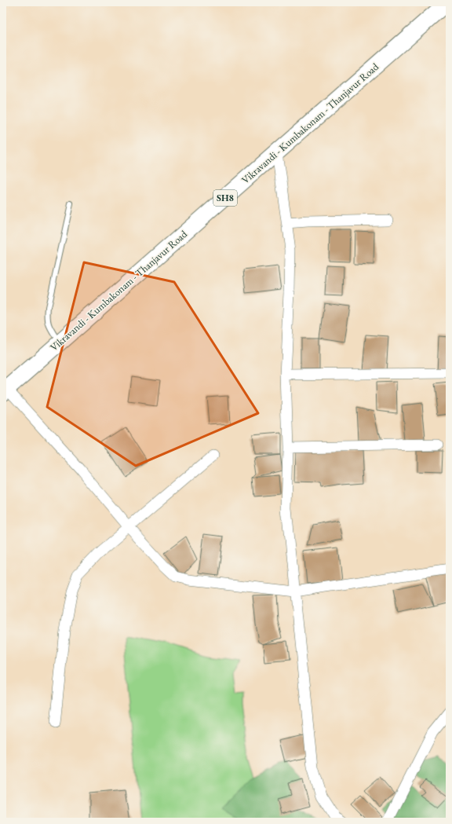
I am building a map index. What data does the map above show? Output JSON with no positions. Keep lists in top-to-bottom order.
{
  "streets": {
    "main road": ["Vikravandi - Kumbakonam - Thanjavur Road", "SH8"]
  }
}
